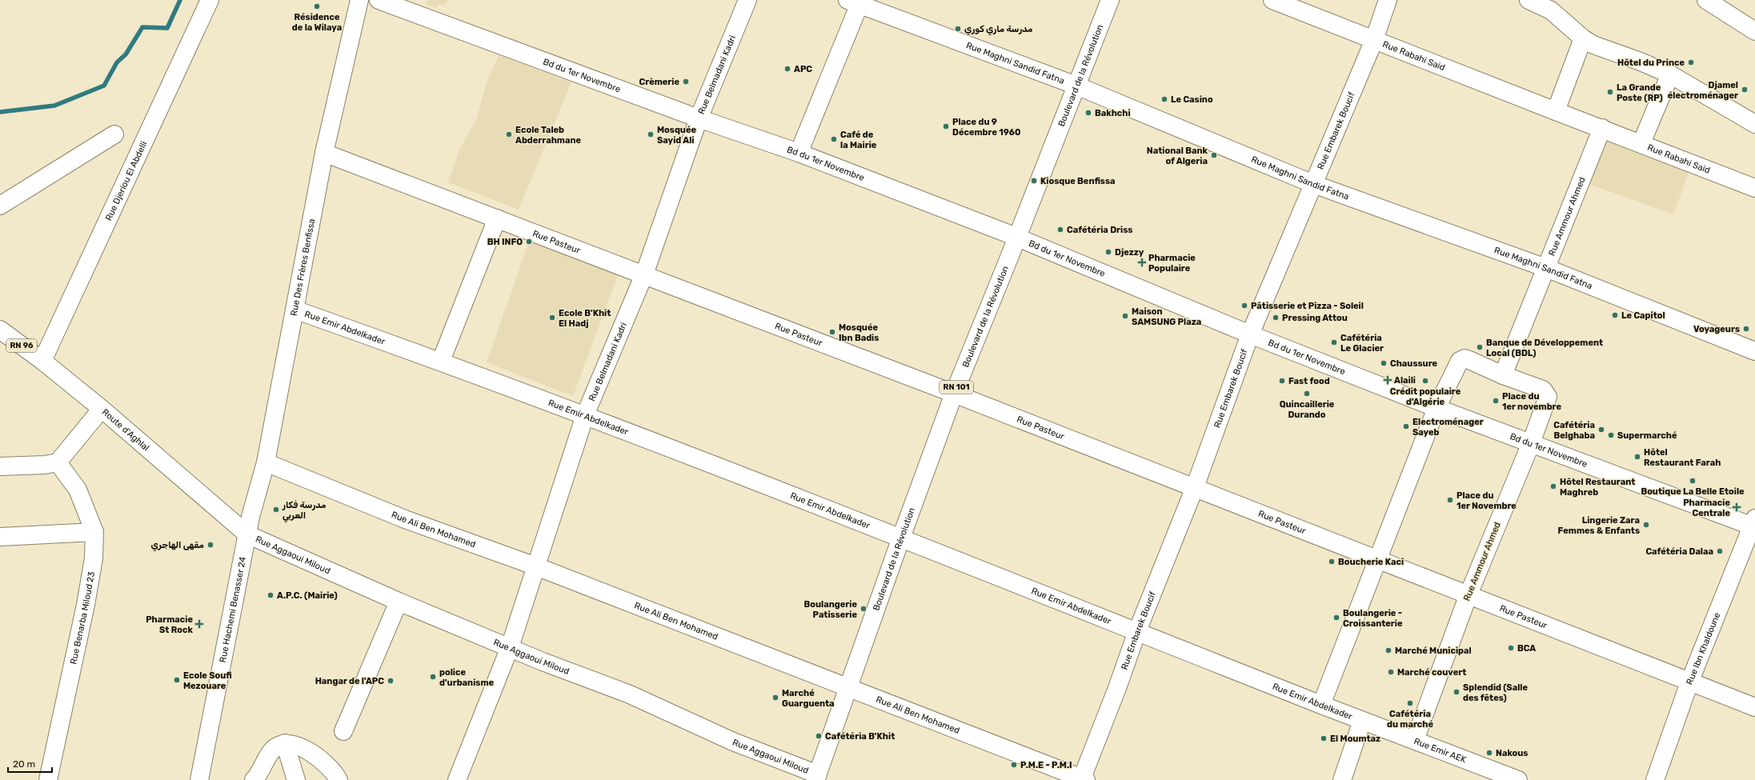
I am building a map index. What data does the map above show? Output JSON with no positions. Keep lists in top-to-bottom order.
{
  "streets": {
    "street": [
      "Rue Rabahi Said",
      "Rue Maghni Sandid Fatna",
      "Rue Belmadani Kadri",
      "Bd du 1er Novembre",
      "Boulevard de la Révolution",
      "Rue Embarek Boucif",
      "Rue Djeriou El Abdelli",
      "Rue Ammour Ahmed",
      "Rue Pasteur",
      "Rue Des Frères Benfissa",
      "Rue Emir Abdelkader",
      "RN 96",
      "RN 101",
      "Route d'Aghlal",
      "Rue Ali Ben Mohamed",
      "Rue Aggaoui Miloud",
      "Rue Hachemi Benasser 24",
      "Rue Benarba Miloud 23",
      "Rue Ibn Khaldoune",
      "Rue Emir AEK"
    ]
  },
  "crossings": [
    ["Rue Rabahi Said", "Rue Embarek Boucif"],
    ["Rue Rabahi Said", "Rue Ammour Ahmed"],
    ["Rue Maghni Sandid Fatna", "Boulevard de la Révolution"],
    ["Rue Maghni Sandid Fatna", "Rue Embarek Boucif"],
    ["Rue Maghni Sandid Fatna", "Rue Ammour Ahmed"],
    ["Rue Belmadani Kadri", "Bd du 1er Novembre"],
    ["Rue Belmadani Kadri", "Rue Pasteur"],
    ["Rue Belmadani Kadri", "Rue Emir Abdelkader"],
    ["Rue Belmadani Kadri", "Rue Ali Ben Mohamed"],
    ["Rue Belmadani Kadri", "Rue Aggaoui Miloud"],
    ["Bd du 1er Novembre", "Boulevard de la Révolution"],
    ["Bd du 1er Novembre", "Rue Embarek Boucif"],
    ["Bd du 1er Novembre", "Rue Ammour Ahmed"],
    ["Bd du 1er Novembre", "Rue Ibn Khaldoune"],
    ["Boulevard de la Révolution", "Rue Pasteur"],
    ["Boulevard de la Révolution", "Rue Emir Abdelkader"],
    ["Boulevard de la Révolution", "Rue Ali Ben Mohamed"],
    ["Boulevard de la Révolution", "Rue Aggaoui Miloud"],
    ["Rue Embarek Boucif", "Rue Pasteur"],
    ["Rue Embarek Boucif", "Rue Emir Abdelkader"],
    ["Rue Embarek Boucif", "Rue Ali Ben Mohamed"],
    ["Rue Djeriou El Abdelli", "Route d'Aghlal"],
    ["Rue Ammour Ahmed", "Rue Pasteur"],
    ["Rue Ammour Ahmed", "Rue Emir Abdelkader"],
    ["Rue Ammour Ahmed", "Rue Emir AEK"],
    ["Rue Pasteur", "Rue Des Frères Benfissa"],
    ["Rue Pasteur", "Rue Ibn Khaldoune"],
    ["Rue Des Frères Benfissa", "Rue Emir Abdelkader"],
    ["Rue Des Frères Benfissa", "Route d'Aghlal"],
    ["Rue Des Frères Benfissa", "Rue Ali Ben Mohamed"],
    ["Rue Des Frères Benfissa", "Rue Aggaoui Miloud"],
    ["Rue Des Frères Benfissa", "Rue Hachemi Benasser 24"],
    ["Rue Emir Abdelkader", "Rue Emir AEK"],
    ["Route d'Aghlal", "Rue Aggaoui Miloud"],
    ["Route d'Aghlal", "Rue Hachemi Benasser 24"],
    ["Rue Aggaoui Miloud", "Rue Hachemi Benasser 24"]
  ],
  "places": {
    "other": [
      "Résidence de la Wilaya",
      "مدرسة ماري كوري",
      "Hôtel du Prince",
      "APC",
      "Crèmerie",
      "Djamel électroménager",
      "La Grande Poste (RP)",
      "Le Casino",
      "Bakhchi",
      "Place du 9 Décembre 1960",
      "Ecole Taleb Abderrahmane",
      "Mosquée Sayid Ali",
      "Café de la Mairie",
      "National Bank of Algeria",
      "Kiosque Benfissa",
      "Cafétéria Driss",
      "BH INFO",
      "Djezzy",
      "Pâtisserie et Pizza - Soleil",
      "Le Capitol",
      "Maison SAMSUNG Plaza",
      "Ecole B'Khit El Hadj",
      "Pressing Attou",
      "Voyageurs",
      "Mosquée Ibn Badis",
      "Cafétéria Le Glacier",
      "Banque de Développement Local (BDL)",
      "Chaussure",
      "Fast food",
      "Crédit populaire d'Algérie",
      "Quincaillerie Durando",
      "Place du 1er novembre",
      "Electroménager Sayeb",
      "Cafétéria Belghaba",
      "Supermarché",
      "Hôtel Restaurant Farah",
      "Boutique La Belle Etoile",
      "Hôtel Restaurant Maghreb",
      "Place du 1er Novembre",
      "مدرسة فكار العربي",
      "Lingerie Zara Femmes & Enfants",
      "مقهى الهاجري",
      "Cafétéria Dalaa",
      "Boucherie Kaci",
      "A.P.C. (Mairie)",
      "Boulangerie Patisserie",
      "Boulangerie - Croissanterie",
      "BCA",
      "Marché Municipal",
      "Marché couvert",
      "police d'urbanisme",
      "Ecole Soufi Mezouare",
      "Hangar de l'APC",
      "Splendid (Salle des fêtes)",
      "Marché Guarguenta",
      "Cafétéria du marché",
      "Cafétéria B'Khit",
      "El Moumtaz",
      "Nakous",
      "P.M.E - P.M.I"
    ],
    "health": [
      "Pharmacie Populaire",
      "Alaili",
      "Pharmacie Centrale",
      "Pharmacie St Rock"
    ]
  },
  "scale_bar": "20 m"
}
